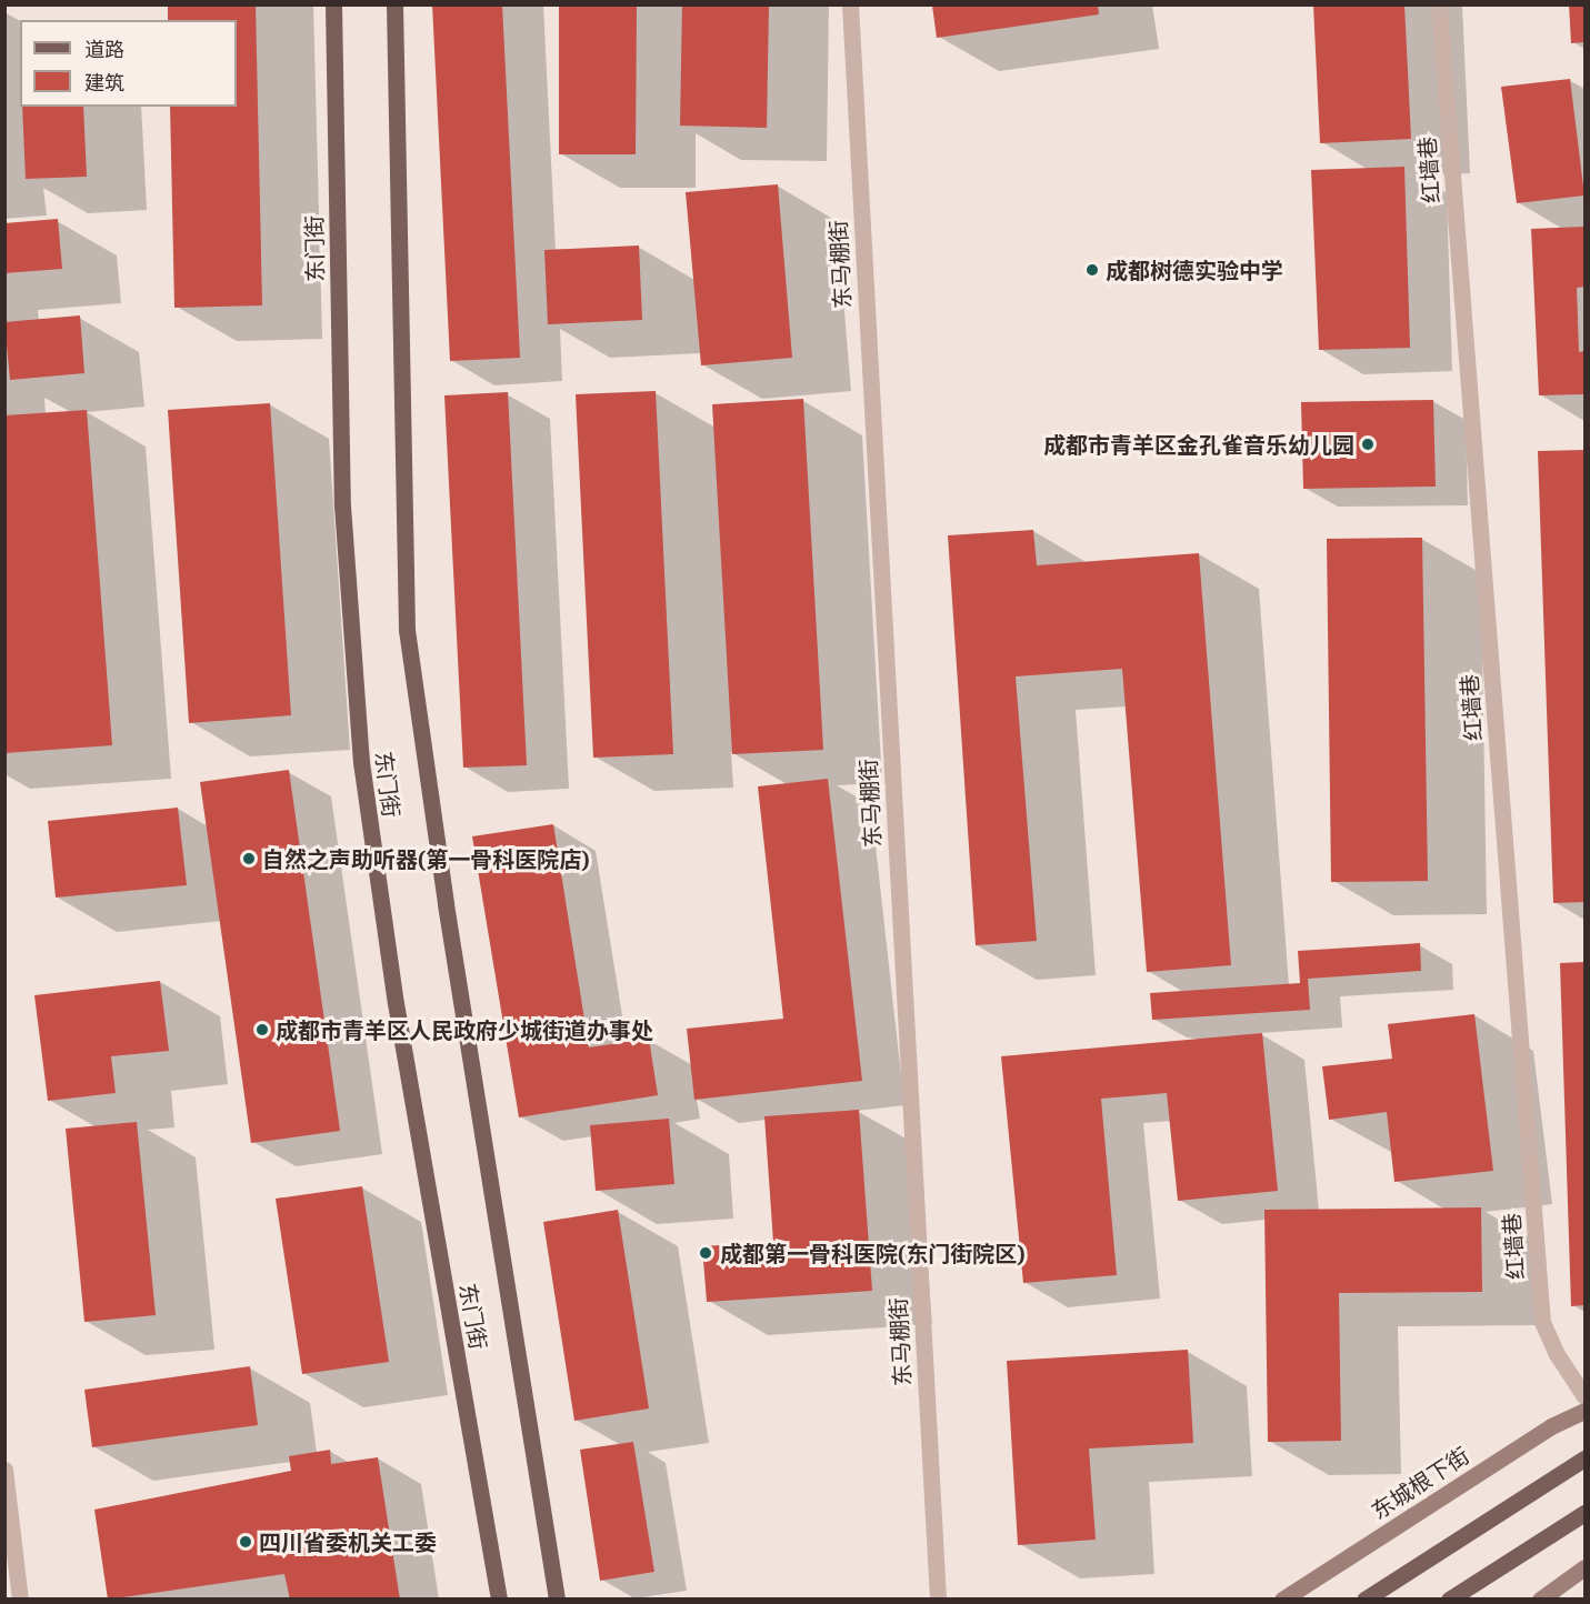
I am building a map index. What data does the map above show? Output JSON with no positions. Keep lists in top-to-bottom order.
{
  "streets": {
    "main road": ["东门街"],
    "street": ["红墙巷", "东马棚街", "东城根下街"]
  },
  "places": [
    "成都树德实验中学",
    "成都市青羊区金孔雀音乐幼儿园",
    "自然之声助听器(第一骨科医院店)",
    "成都市青羊区人民政府少城街道办事处",
    "成都第一骨科医院(东门街院区)",
    "四川省委机关工委"
  ],
  "legend": ["道路", "建筑"]
}
